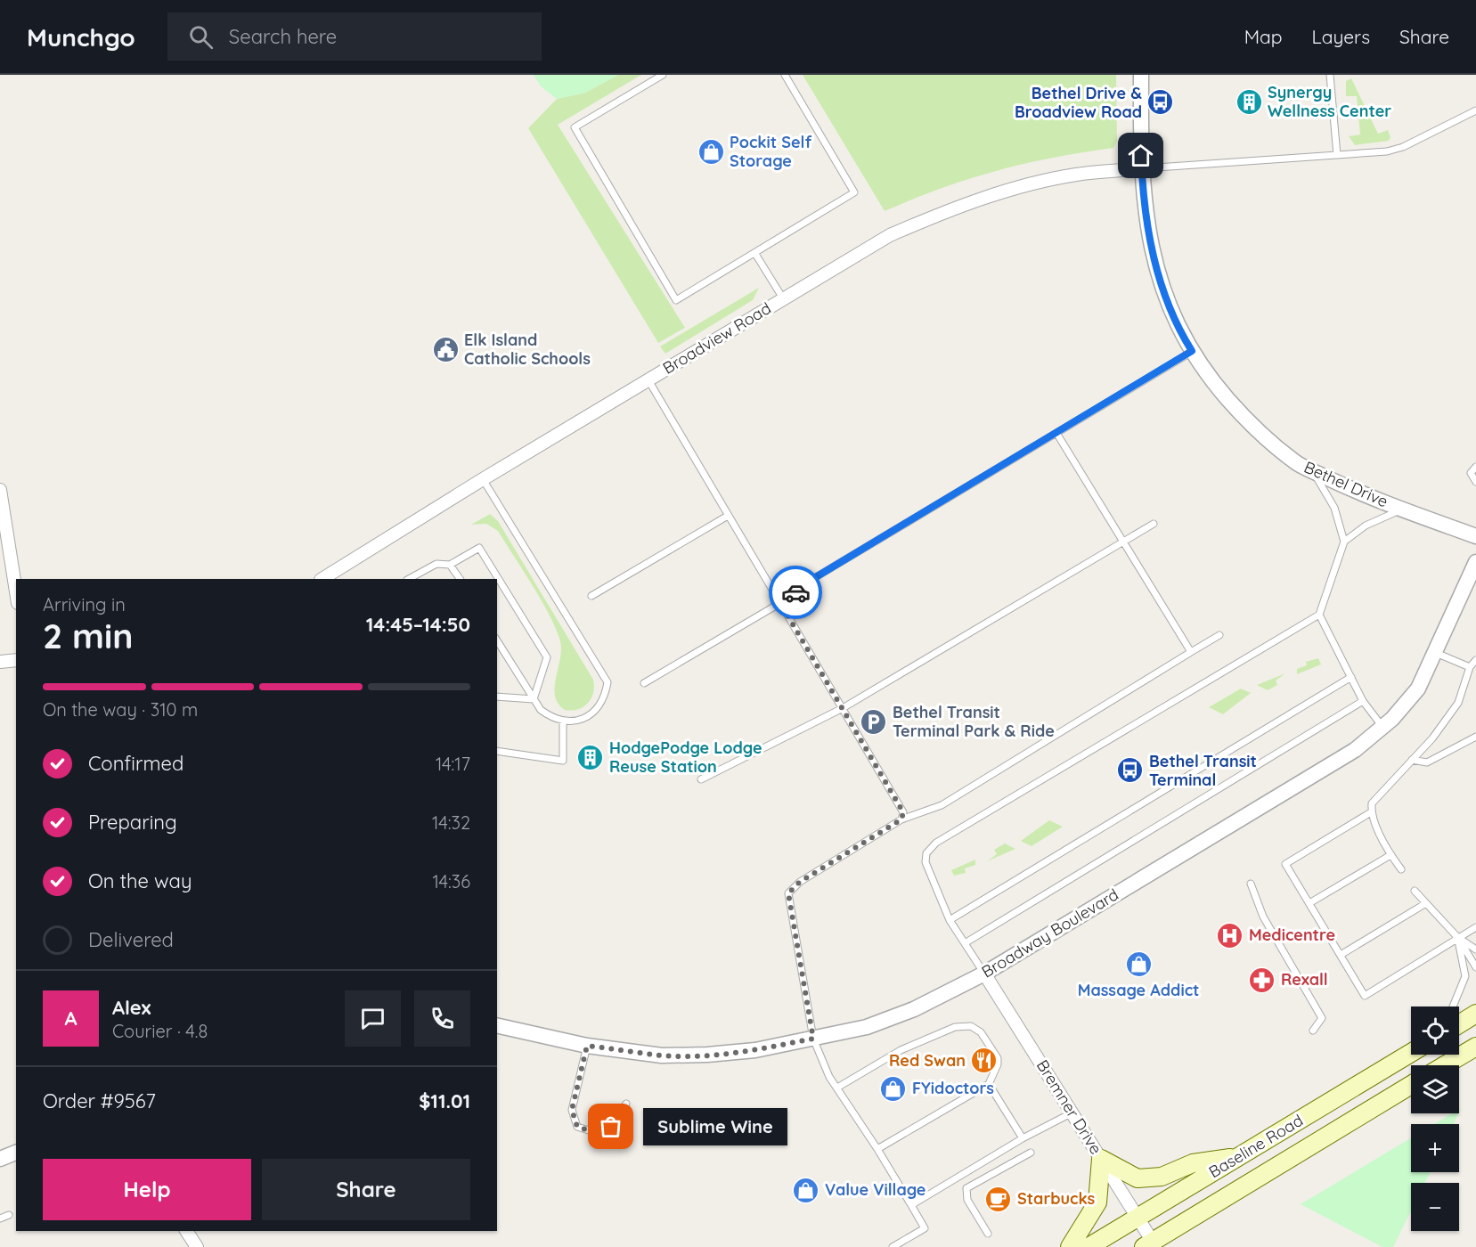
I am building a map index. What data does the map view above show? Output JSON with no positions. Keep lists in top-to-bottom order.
{
  "streets": {
    "main road": ["Baseline Road"],
    "street": [
      "Broadview Road",
      "Bethel Drive",
      "Broadway Boulevard",
      "Bremner Drive"
    ]
  },
  "crossings": [
    ["Broadview Road", "Bethel Drive"],
    ["Broadway Boulevard", "Bremner Drive"],
    ["Bremner Drive", "Baseline Road"]
  ],
  "places": {
    "building": ["Synergy Wellness Center", "HodgePodge Lodge Reuse Station"],
    "bus stop": ["Bethel Drive & Broadview Road", "Bethel Transit Terminal"],
    "shop": [
      "Pockit Self Storage",
      "Massage Addict",
      "FYidoctors",
      "Value Village"
    ],
    "public building": ["Elk Island Catholic Schools"],
    "parking": ["Bethel Transit Terminal Park & Ride"],
    "hospital": ["Medicentre"],
    "pharmacy": ["Rexall"],
    "restaurant": ["Red Swan"],
    "other": ["Sublime Wine"],
    "cafe": ["Starbucks"]
  },
  "page": {
    "header": "Munchgo",
    "search": "Search here",
    "nav": ["Map", "Layers", "Share"],
    "heading": ["2 min", "Arriving in", "14:45–14:50"],
    "panel": [
      "Alex",
      "Courier · 4.8",
      "Order #9567",
      "$11.01"
    ],
    "bar": "On the way · 310 m",
    "list": [
      ["Confirmed", "14:17"],
      ["Preparing", "14:32"],
      ["On the way", "14:36"],
      "Delivered"
    ],
    "round": "A",
    "map_buttons": ["+", "−"],
    "bubble": "Sublime Wine",
    "buttons": ["Help", "Share"]
  }
}
